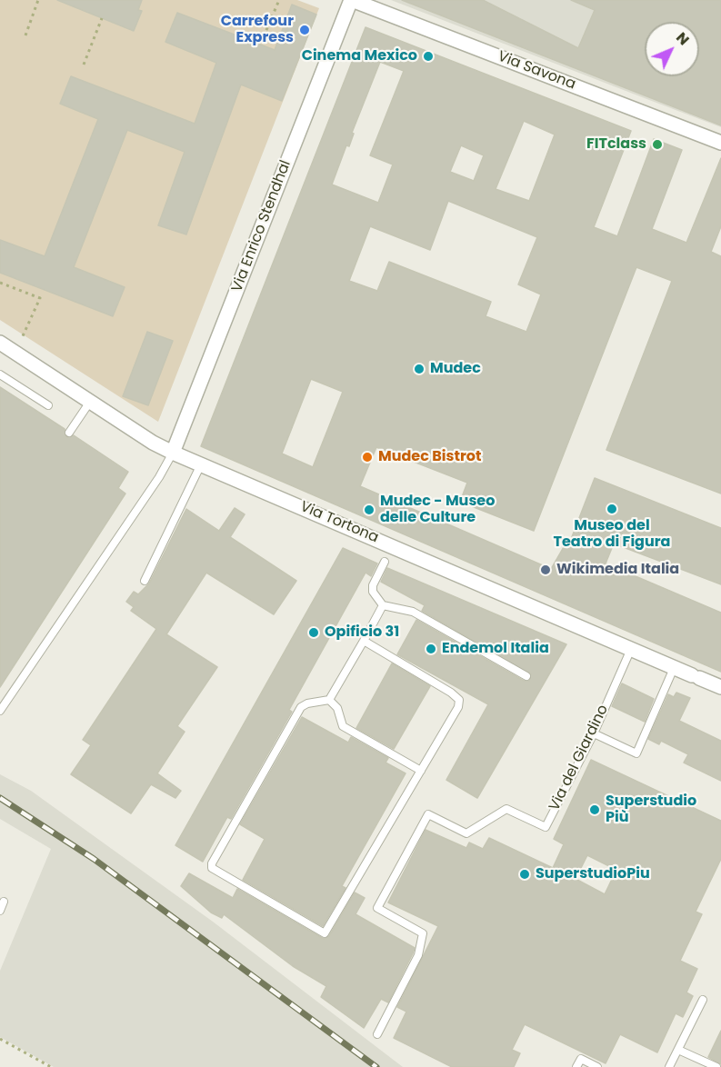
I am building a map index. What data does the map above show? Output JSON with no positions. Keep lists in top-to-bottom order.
{
  "streets": {
    "street": ["Via Savona", "Via Enrico Stendhal", "Via Tortona"],
    "lane": ["Via del Giardino"]
  },
  "crossings": [
    ["Via Savona", "Via Enrico Stendhal"],
    ["Via Enrico Stendhal", "Via Tortona"],
    ["Via Tortona", "Via del Giardino"]
  ],
  "places": [
    "Carrefour Express",
    "Cinema Mexico",
    "FITclass",
    "Mudec",
    "Mudec Bistrot",
    "Museo del Teatro di Figura",
    "Mudec - Museo delle Culture",
    "Wikimedia Italia",
    "Opificio 31",
    "Endemol Italia",
    "Superstudio Più",
    "SuperstudioPiu"
  ],
  "north": "top right"
}
